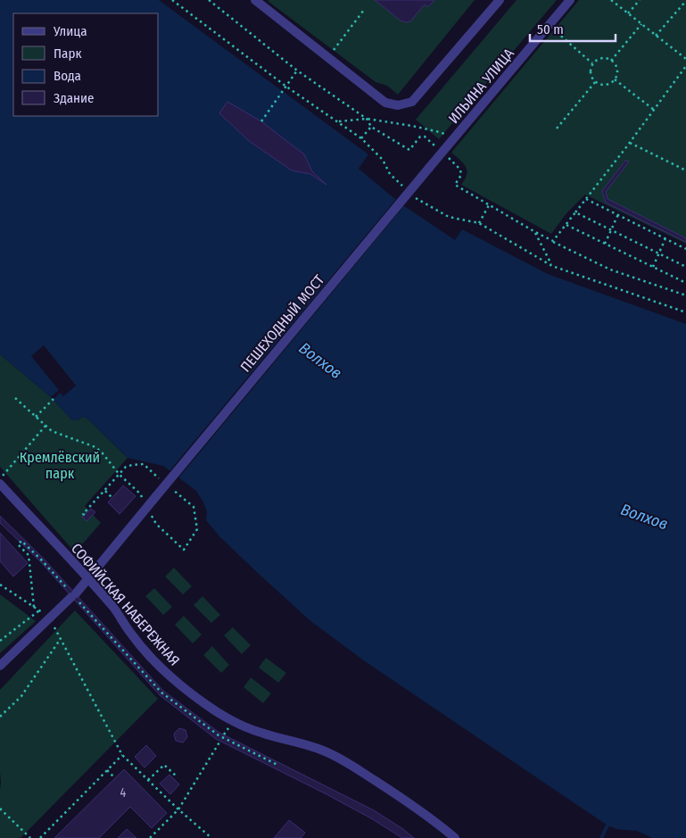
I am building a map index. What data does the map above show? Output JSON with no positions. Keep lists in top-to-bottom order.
{
  "streets": {
    "street": ["ИЛЬИНА УЛИЦА", "ПЕШЕХОДНЫЙ МОСТ", "СОФИЙСКАЯ НАБЕРЕЖНАЯ"]
  },
  "crossings": [
    ["ИЛЬИНА УЛИЦА", "ПЕШЕХОДНЫЙ МОСТ"],
    ["ПЕШЕХОДНЫЙ МОСТ", "СОФИЙСКАЯ НАБЕРЕЖНАЯ"]
  ],
  "water": ["Волхов"],
  "parks": ["Кремлёвский парк"],
  "house_numbers": ["4"],
  "legend": [
    "Улица",
    "Парк",
    "Вода",
    "Здание"
  ],
  "scale_bar": "50 m"
}
